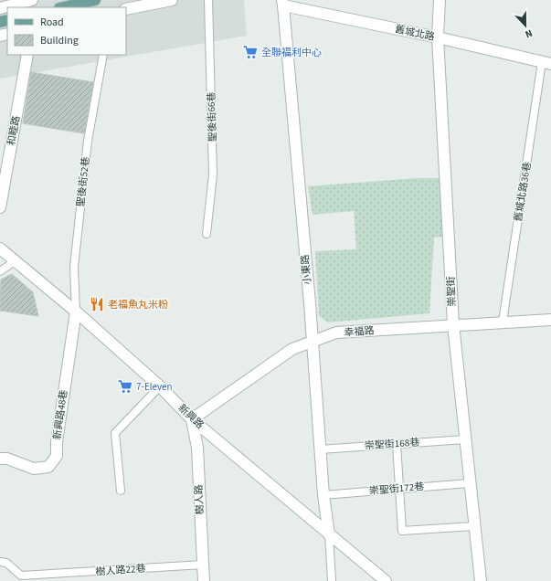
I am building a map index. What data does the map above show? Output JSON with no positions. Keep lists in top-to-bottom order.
{
  "streets": {
    "street": [
      "舊城北路",
      "和睦路",
      "小東路",
      "崇聖街",
      "幸福路",
      "新興路48巷",
      "新興路",
      "樹人路"
    ],
    "lane": [
      "聖後街66巷",
      "聖後街52巷",
      "舊城北路36巷",
      "崇聖街168巷",
      "崇聖街172巷",
      "樹人路22巷"
    ]
  },
  "crossings": [
    ["舊城北路", "舊城北路36巷"],
    ["舊城北路", "小東路"],
    ["舊城北路", "崇聖街"],
    ["聖後街52巷", "新興路48巷"],
    ["聖後街52巷", "新興路"],
    ["舊城北路36巷", "幸福路"],
    ["小東路", "幸福路"],
    ["小東路", "新興路"],
    ["小東路", "崇聖街168巷"],
    ["小東路", "崇聖街172巷"],
    ["崇聖街", "幸福路"],
    ["崇聖街", "崇聖街168巷"],
    ["崇聖街", "崇聖街172巷"],
    ["幸福路", "新興路"],
    ["幸福路", "樹人路"],
    ["新興路48巷", "新興路"],
    ["新興路", "樹人路"],
    ["樹人路", "樹人路22巷"]
  ],
  "places": {
    "supermarket": ["全聯福利中心", "7-Eleven"],
    "restaurant": ["老福魚丸米粉"]
  },
  "legend": ["Road", "Building"],
  "north": "bottom"
}
